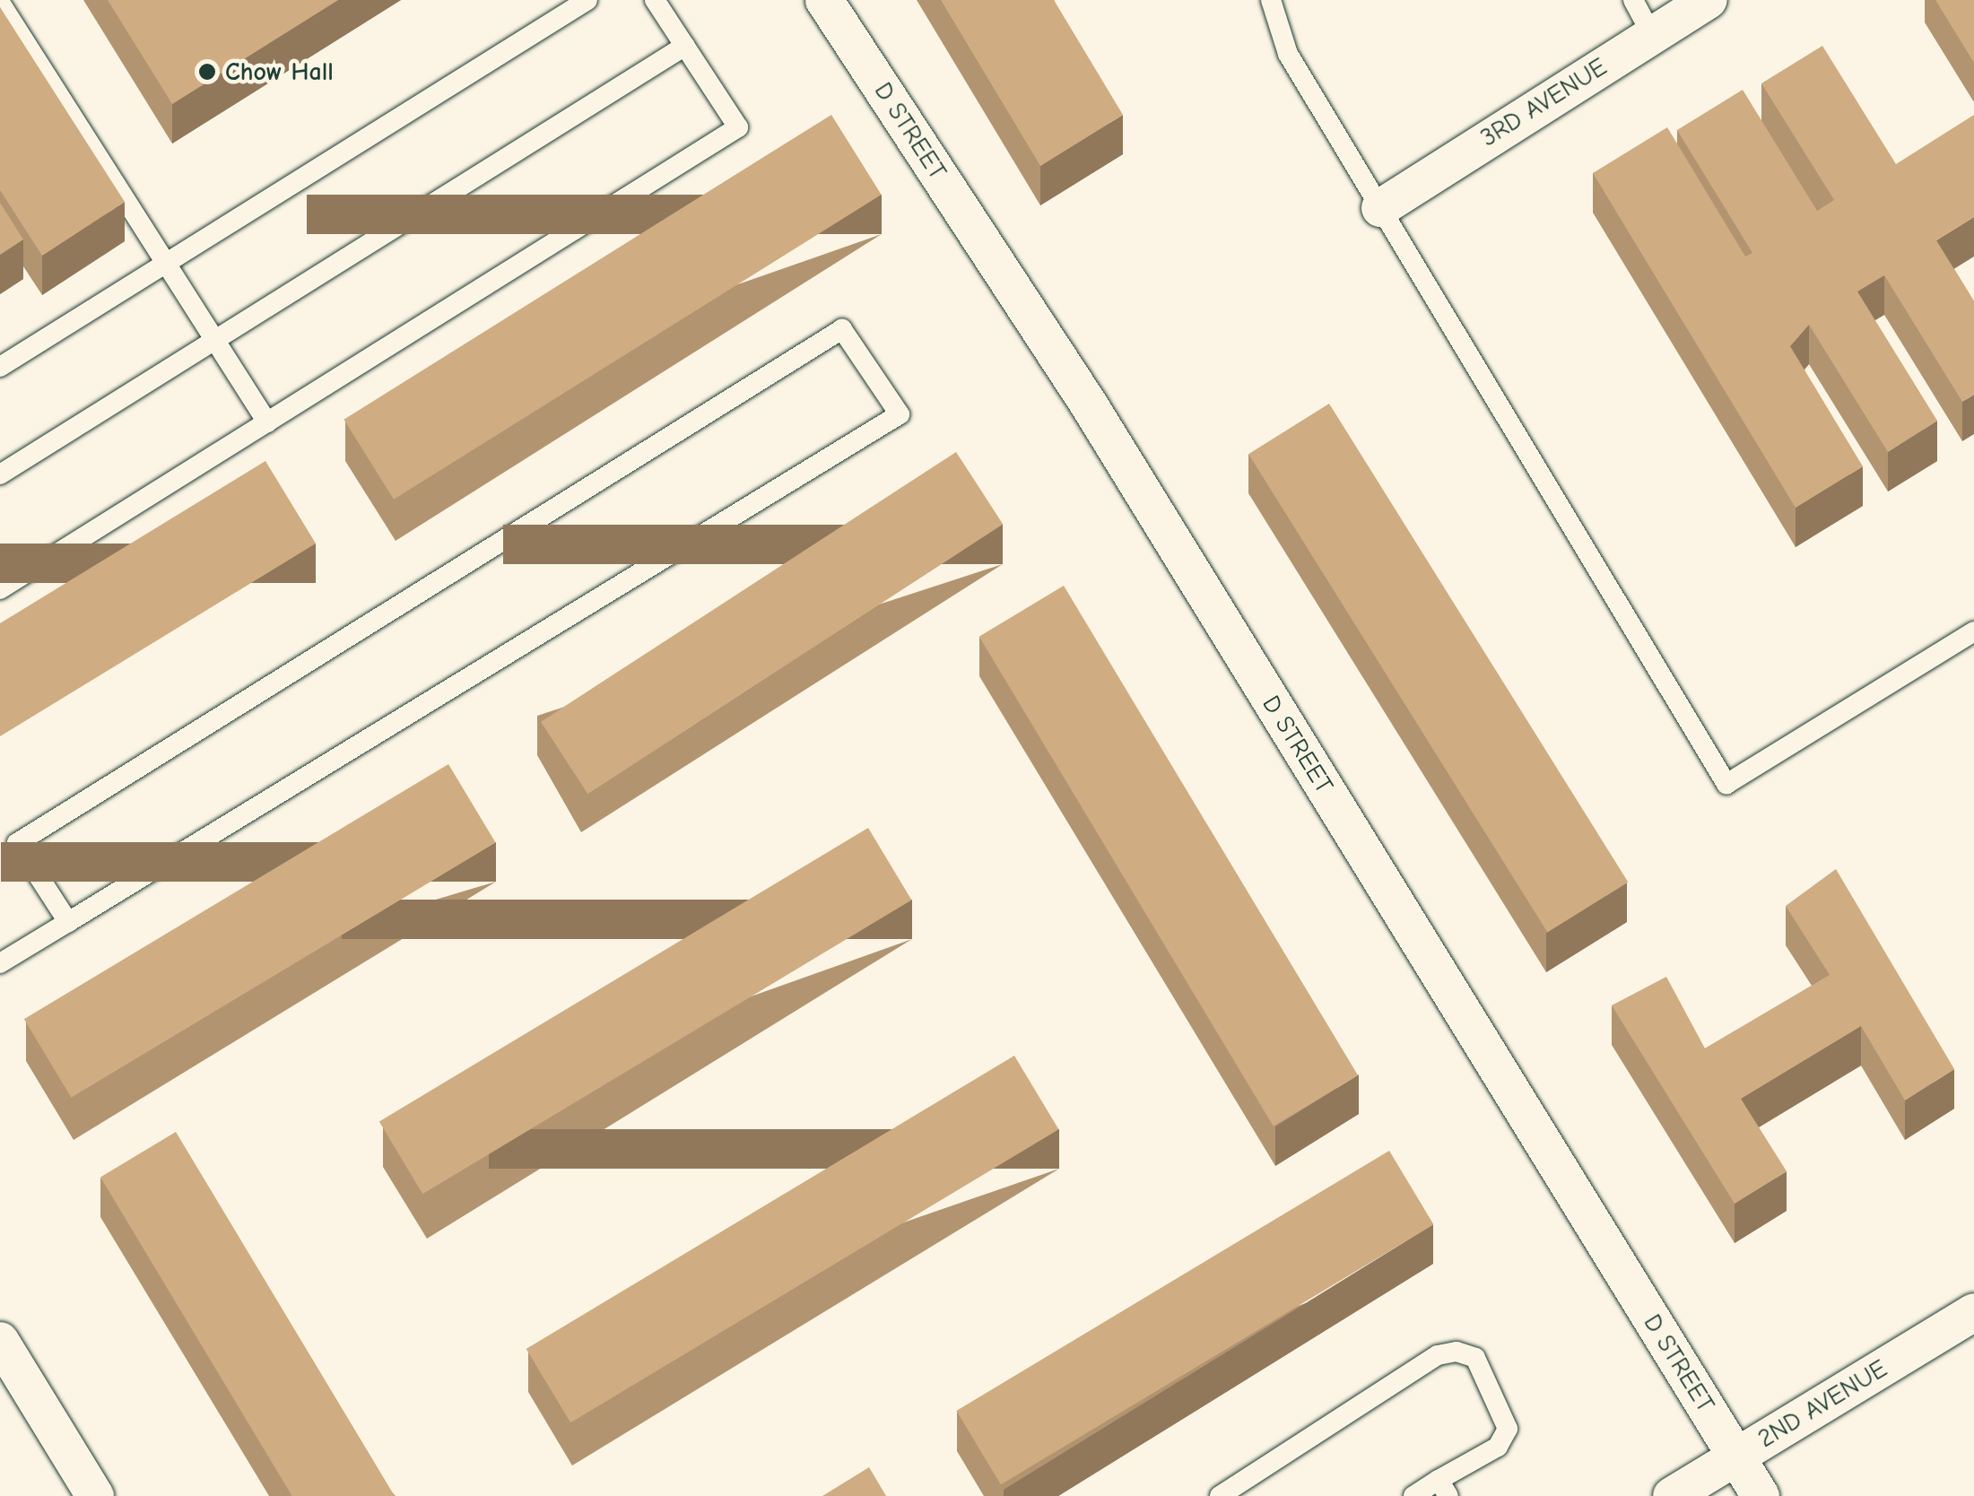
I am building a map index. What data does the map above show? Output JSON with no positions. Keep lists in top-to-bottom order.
{
  "streets": {
    "street": ["3RD AVENUE", "D STREET", "2ND AVENUE"]
  },
  "crossings": [
    ["D STREET", "2ND AVENUE"]
  ],
  "places": ["Chow Hall"]
}
